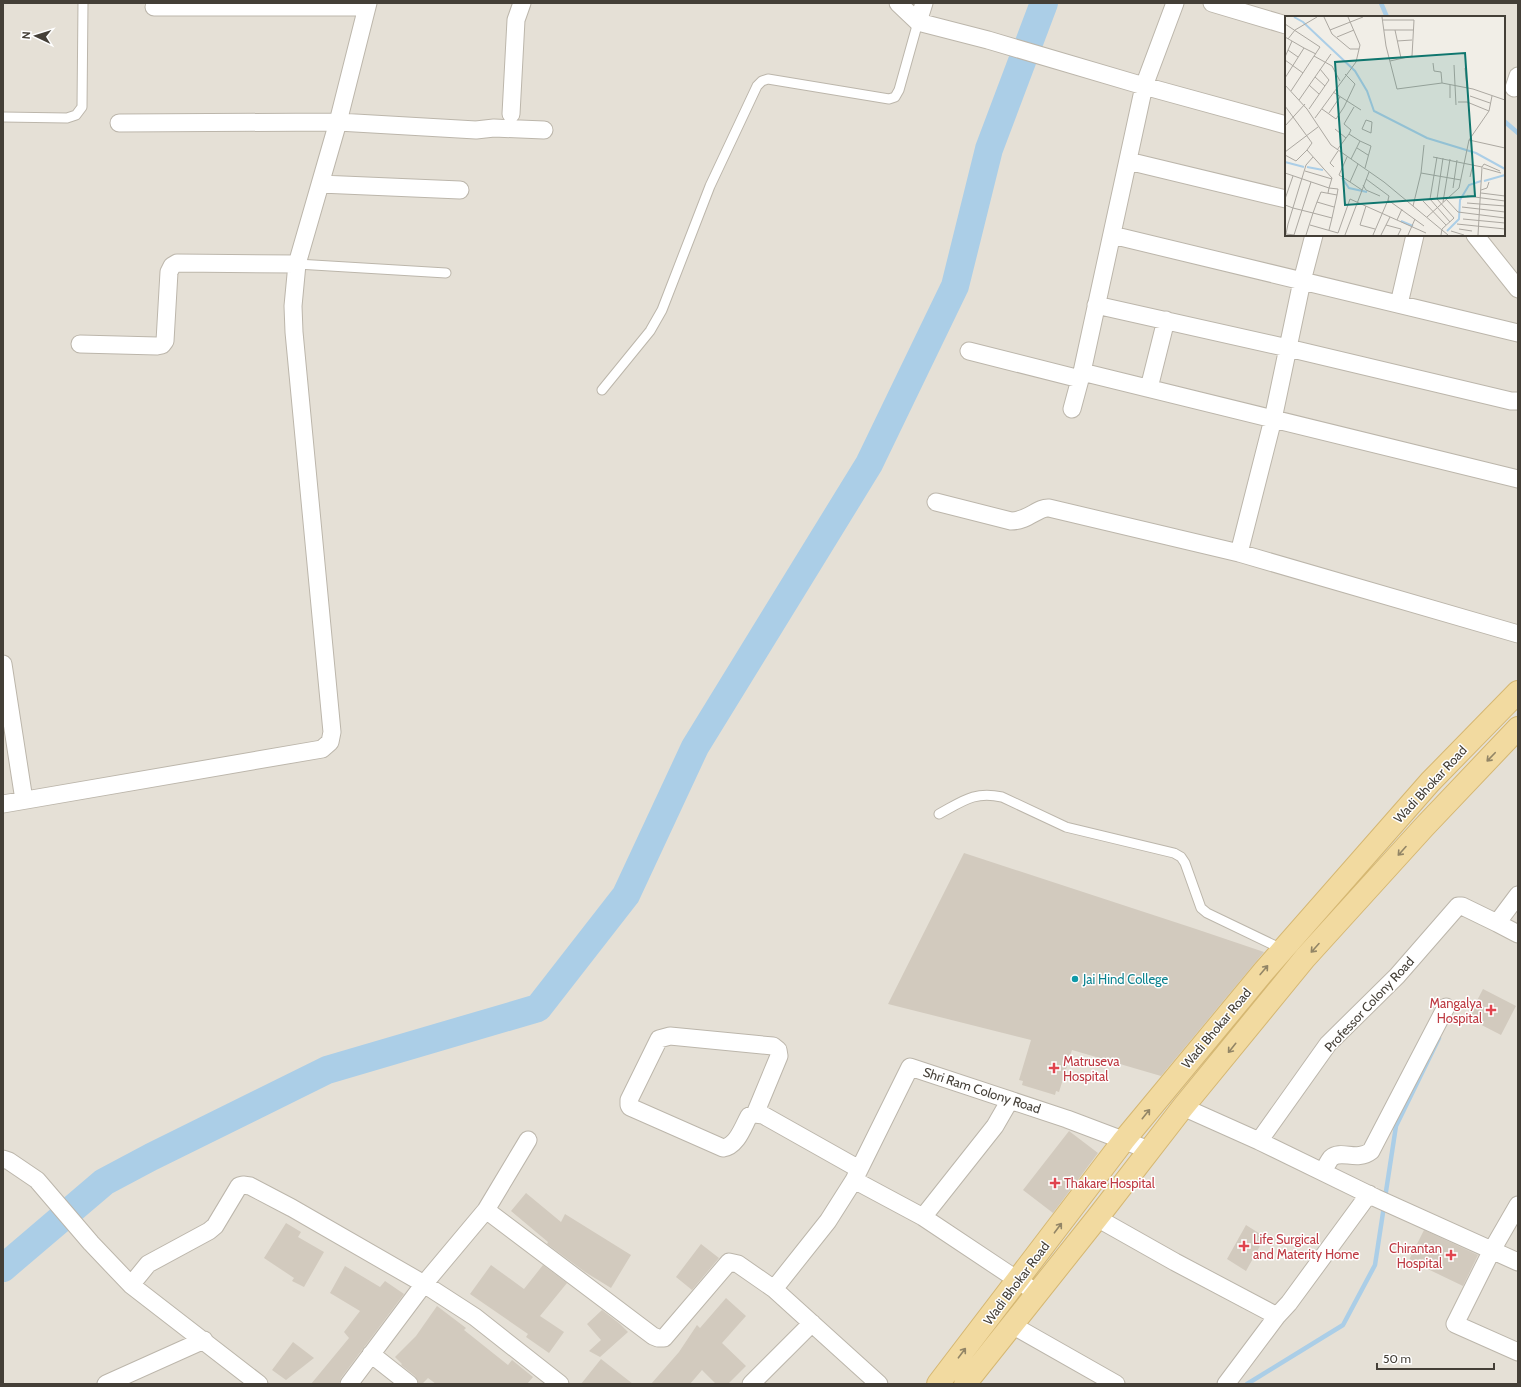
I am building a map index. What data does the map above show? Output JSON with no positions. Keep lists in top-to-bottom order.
{
  "streets": {
    "main road": ["Wadi Bhokar Road"],
    "street": ["Professor Colony Road", "Shri Ram Colony Road"]
  },
  "crossings": [
    ["Wadi Bhokar Road", "Shri Ram Colony Road"]
  ],
  "places": {
    "other": ["Jai Hind College"],
    "health": [
      "Mangalya Hospital",
      "Matruseva Hospital",
      "Thakare Hospital",
      "Life Surgical and Materity Home",
      "Chirantan Hospital"
    ]
  },
  "scale_bar": "50 m",
  "north": "left"
}
